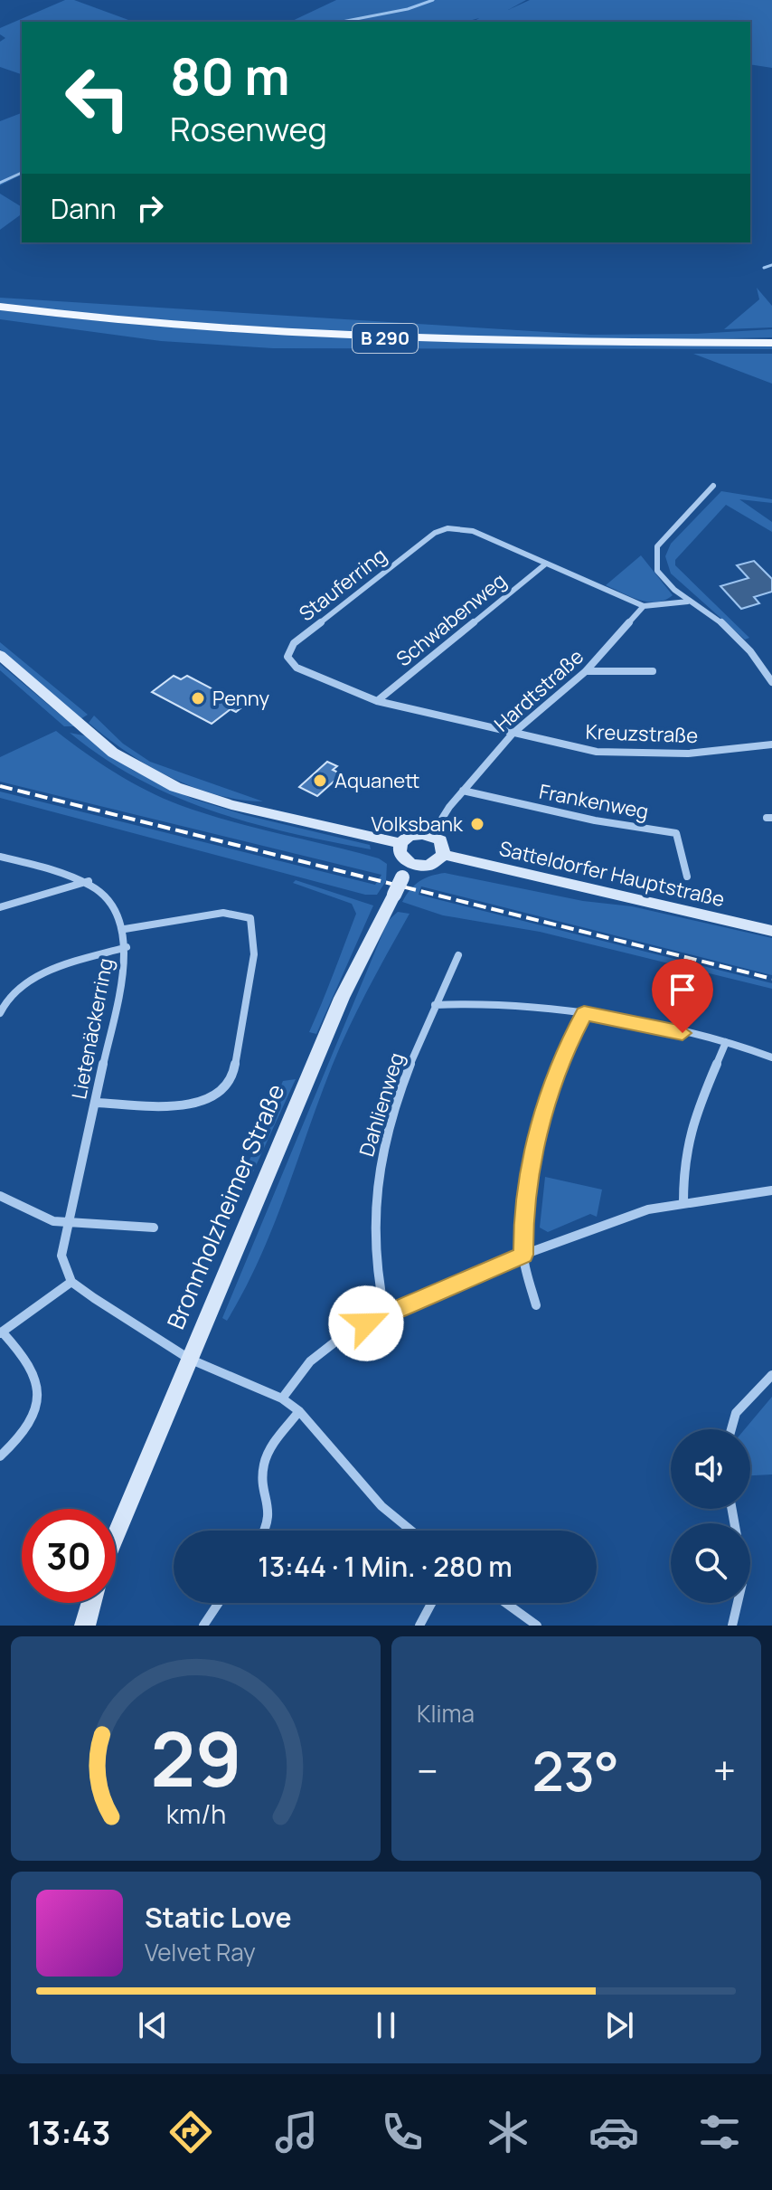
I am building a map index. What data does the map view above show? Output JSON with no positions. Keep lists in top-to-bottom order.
{
  "streets": {
    "main road": ["B 290"],
    "street": [
      "Stauferring",
      "Schwabenweg",
      "Hardtstraße",
      "Kreuzstraße",
      "Frankenweg",
      "Satteldorfer Hauptstraße",
      "Lietenäckerring",
      "Dahlienweg",
      "Bronnholzheimer Straße"
    ]
  },
  "crossings": [
    ["Stauferring", "Schwabenweg"],
    ["Stauferring", "Hardtstraße"],
    ["Stauferring", "Kreuzstraße"],
    ["Hardtstraße", "Kreuzstraße"],
    ["Hardtstraße", "Frankenweg"],
    ["Hardtstraße", "Satteldorfer Hauptstraße"],
    ["Hardtstraße", "Bronnholzheimer Straße"],
    ["Satteldorfer Hauptstraße", "Bronnholzheimer Straße"]
  ],
  "places": ["Penny", "Aquanett", "Volksbank"],
  "page": {
    "turn": ["80 m", "Rosenweg"],
    "then": "Dann",
    "limit": "30",
    "trip": "13:44 · 1 Min. · 280 m",
    "tile": "Klima",
    "heat": ["−", "23°", "+"],
    "song": ["Static Love", "Velvet Ray"],
    "tabs": "13:43",
    "gauge": ["29", "km/h"]
  }
}
